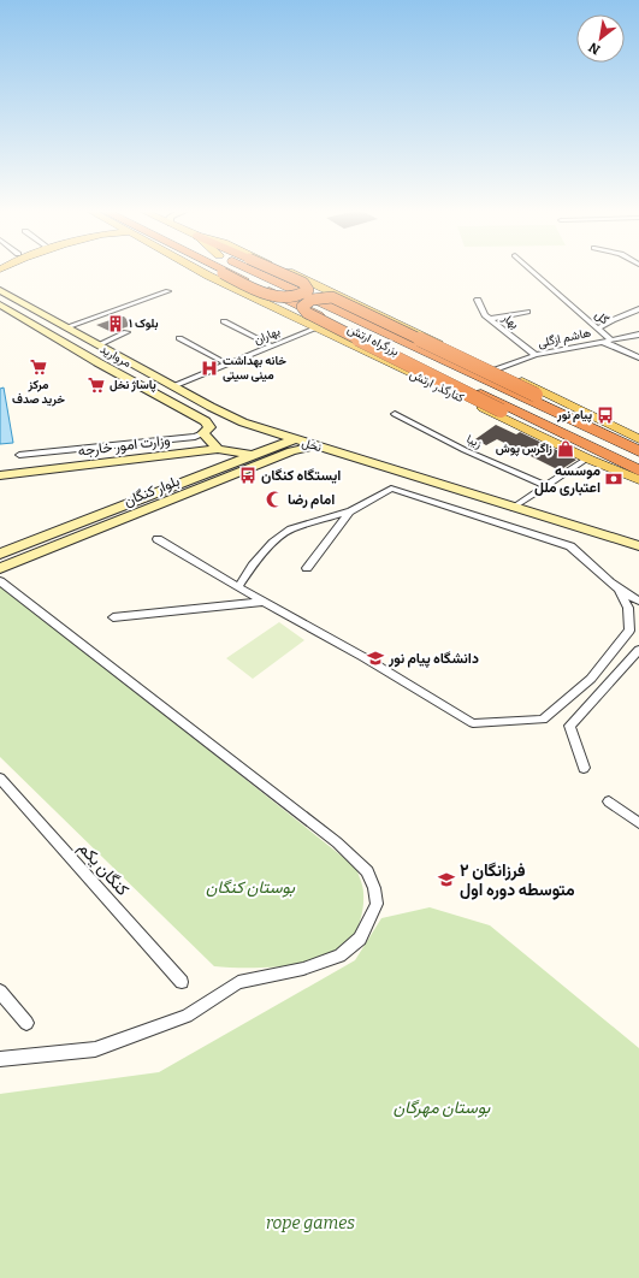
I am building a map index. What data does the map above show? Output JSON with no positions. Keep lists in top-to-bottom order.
{
  "streets": {
    "highway": ["بزرگراه ارتش"],
    "main road": [
      "مروارید",
      "کنارگذر ارتش",
      "وزارت امور خارجه",
      "نخل",
      "بلوار کنگان"
    ],
    "street": [
      "گل",
      "بهار",
      "بهاران",
      "هاشم ازگلی",
      "زیبا",
      "کنگان یکم"
    ]
  },
  "crossings": [
    ["گل", "هاشم ازگلی"],
    ["بهار", "هاشم ازگلی"],
    ["بهاران", "کنارگذر ارتش"],
    ["بهاران", "نخل"],
    ["وزارت امور خارجه", "بلوار کنگان"],
    ["نخل", "بلوار کنگان"]
  ],
  "parks": ["بوستان کنگان", "بوستان مهرگان", "rope games"],
  "places": {
    "building": ["۱ بلوک"],
    "supermarket": ["مرکز خرید صدف", "پاساژ نخل"],
    "hospital": ["خانه بهداشت مینی سیتی"],
    "bus stop": ["پیام نور", "ایستگاه کنگان"],
    "shop": ["زاگرس پوش"],
    "bank": ["موسسه اعتباری ملل"],
    "mosque": ["امام رضا"],
    "school or university": ["دانشگاه پیام نور", "فرزانگان ۲ متوسطه دوره اول"]
  },
  "north": "bottom left"
}
